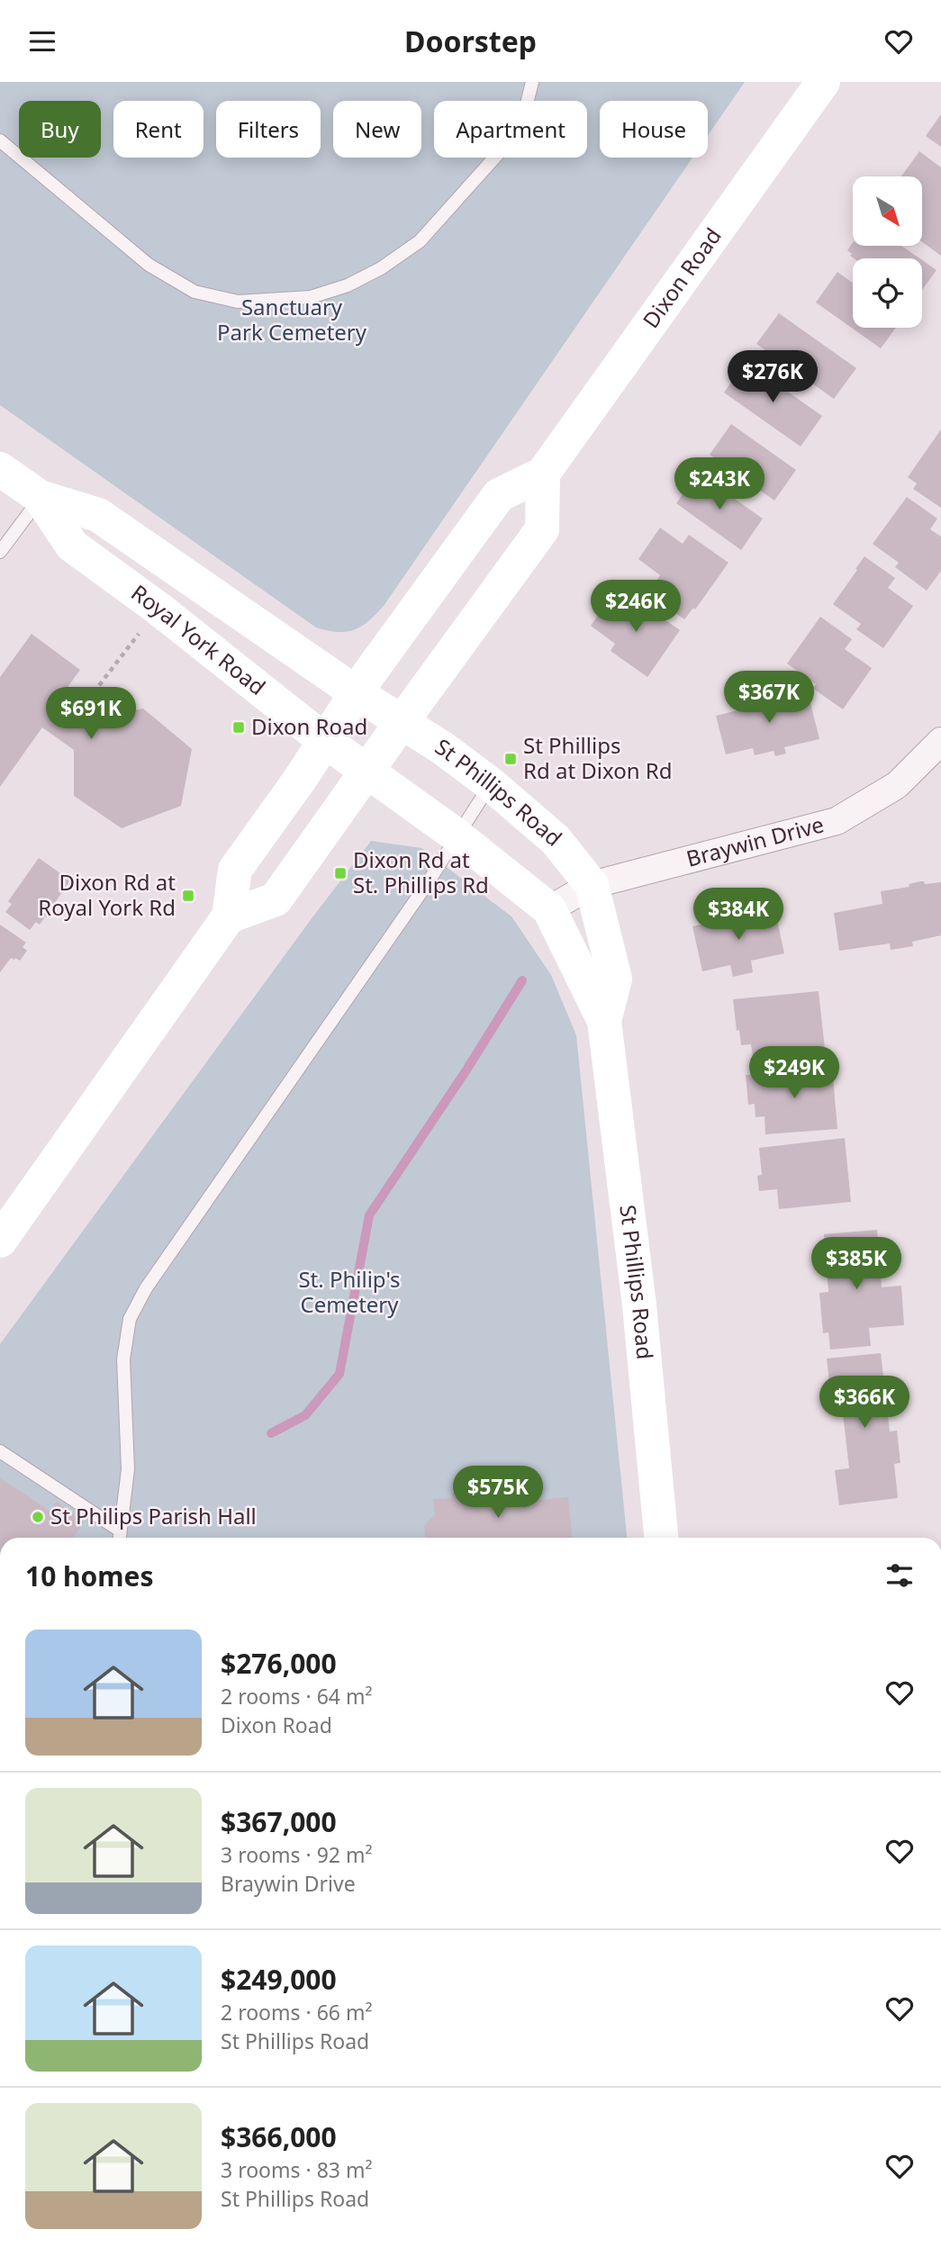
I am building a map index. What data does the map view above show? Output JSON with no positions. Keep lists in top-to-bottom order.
{
  "streets": {
    "main road": ["Dixon Road", "Royal York Road", "St Phillips Road"],
    "street": ["Braywin Drive"]
  },
  "crossings": [
    ["Dixon Road", "Royal York Road"],
    ["Royal York Road", "St Phillips Road"],
    ["St Phillips Road", "Braywin Drive"]
  ],
  "parks": ["Sanctuary Park Cemetery", "St. Philip's Cemetery"],
  "places": {
    "transit": [
      "Dixon Road",
      "St Phillips Rd at Dixon Rd",
      "Dixon Rd at St. Phillips Rd",
      "Dixon Rd at Royal York Rd"
    ],
    "other": ["St Philips Parish Hall"]
  },
  "north": "bottom right",
  "page": {
    "header": "Doorstep",
    "chip": [
      "Buy",
      "Rent",
      "Filters",
      "New",
      "Apartment",
      "House"
    ],
    "price": [
      "$276K",
      "$243K",
      "$246K",
      "$367K",
      "$691K",
      "$384K",
      "$249K",
      "$385K",
      "$366K",
      "$575K"
    ],
    "heading": "10 homes",
    "list": [
      {
        "name": "$276,000",
        "note": "2 rooms · 64 m² · Dixon Road"
      },
      {
        "name": "$367,000",
        "note": "3 rooms · 92 m² · Braywin Drive"
      },
      {
        "name": "$249,000",
        "note": "2 rooms · 66 m² · St Phillips Road"
      },
      {
        "name": "$366,000",
        "note": "3 rooms · 83 m² · St Phillips Road"
      }
    ]
  }
}
